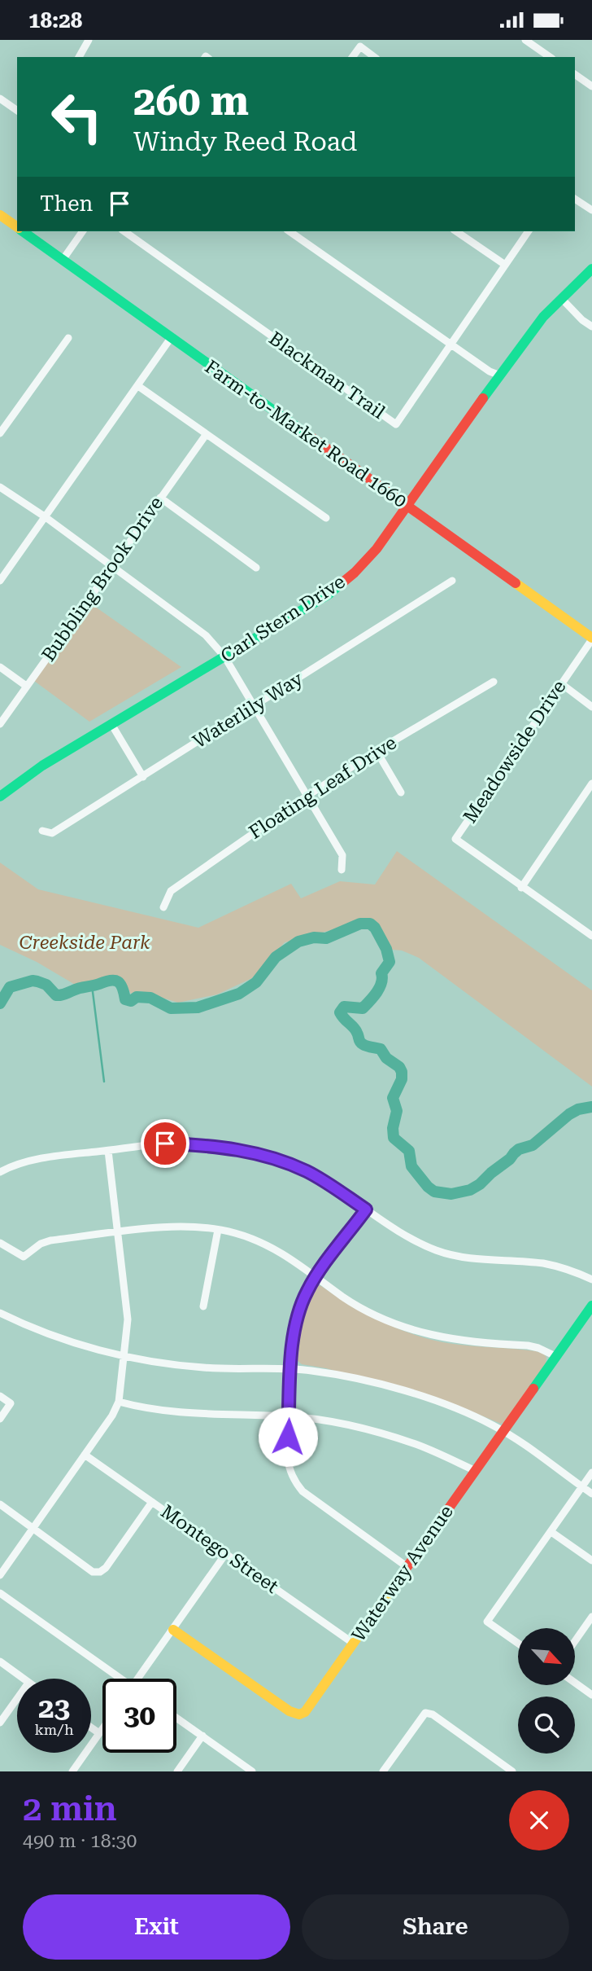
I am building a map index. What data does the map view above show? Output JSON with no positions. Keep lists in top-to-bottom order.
{
  "streets": {
    "street": [
      "Blackman Trail",
      "Farm-to-Market Road 1660",
      "Bubbling Brook Drive",
      "Carl Stern Drive",
      "Waterlily Way",
      "Meadowside Drive",
      "Floating Leaf Drive",
      "Montego Street",
      "Waterway Avenue"
    ]
  },
  "crossings": [
    ["Farm-to-Market Road 1660", "Carl Stern Drive"],
    ["Farm-to-Market Road 1660", "Meadowside Drive"],
    ["Montego Street", "Waterway Avenue"]
  ],
  "parks": ["Creekside Park"],
  "north": "bottom right",
  "page": {
    "status": "18:28",
    "turn": ["260 m", "Windy Reed Road"],
    "then": "Then",
    "speed": "23 km/h",
    "limit": "30",
    "heading": ["2 min", "490 m · 18:30"],
    "buttons": ["Exit", "Share"]
  }
}
